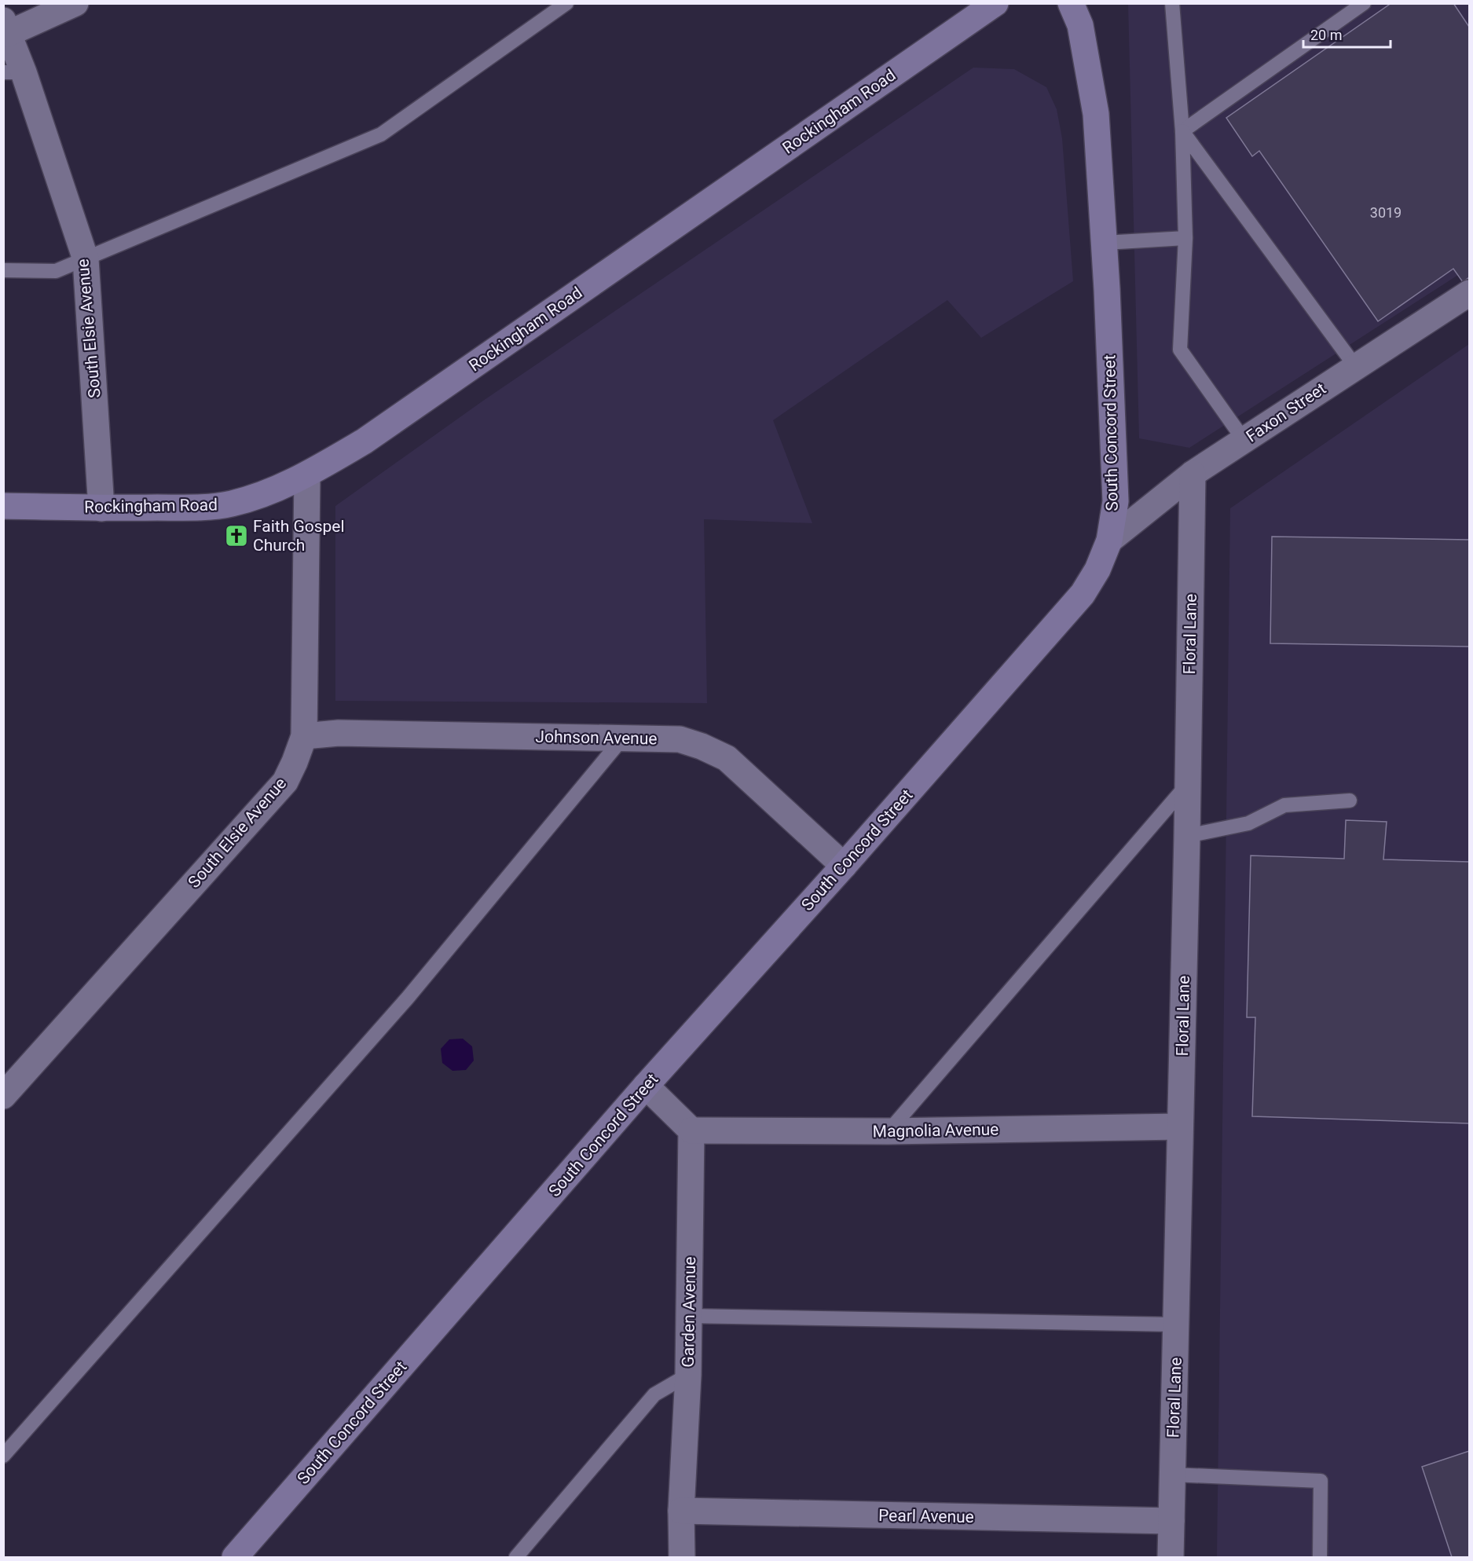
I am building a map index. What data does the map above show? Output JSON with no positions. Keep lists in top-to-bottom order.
{
  "streets": {
    "street": [
      "Rockingham Road",
      "South Elsie Avenue",
      "Faxon Street",
      "South Concord Street",
      "Floral Lane",
      "Johnson Avenue",
      "Magnolia Avenue",
      "Garden Avenue",
      "Pearl Avenue"
    ]
  },
  "crossings": [
    ["Rockingham Road", "South Elsie Avenue"],
    ["South Elsie Avenue", "Johnson Avenue"],
    ["Faxon Street", "South Concord Street"],
    ["Faxon Street", "Floral Lane"],
    ["South Concord Street", "Johnson Avenue"],
    ["Floral Lane", "Magnolia Avenue"],
    ["Floral Lane", "Pearl Avenue"],
    ["Magnolia Avenue", "Garden Avenue"],
    ["Garden Avenue", "Pearl Avenue"]
  ],
  "places": {
    "church": ["Faith Gospel Church"]
  },
  "house_numbers": ["3019"],
  "scale_bar": "20 m"
}
